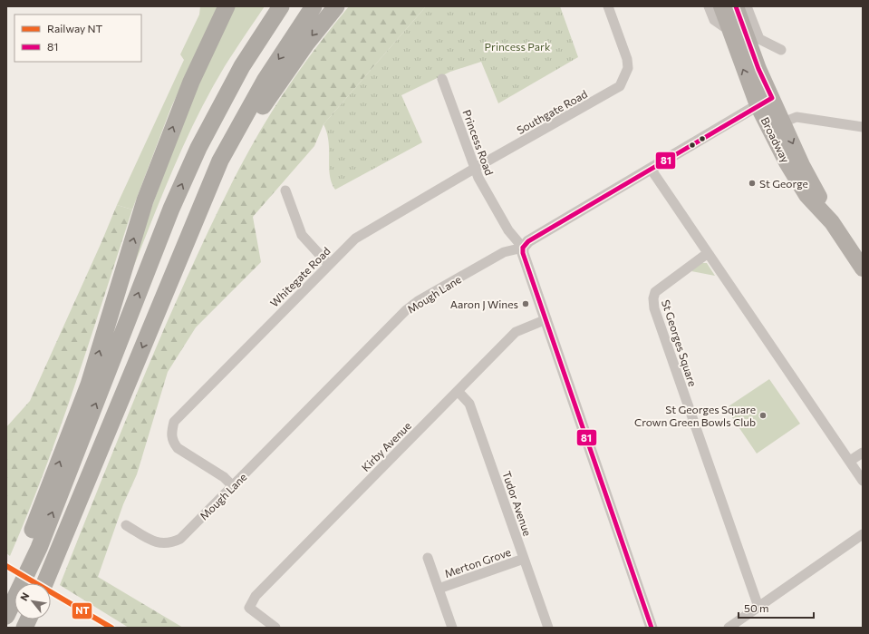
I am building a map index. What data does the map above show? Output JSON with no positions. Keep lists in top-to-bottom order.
{
  "streets": {
    "highway": ["Broadway"],
    "street": [
      "Southgate Road",
      "Princess Road",
      "Whitegate Road",
      "Mough Lane",
      "St Georges Square",
      "Kirby Avenue",
      "Tudor Avenue",
      "Merton Grove"
    ]
  },
  "crossings": [
    ["Southgate Road", "Princess Road"],
    ["Southgate Road", "Whitegate Road"],
    ["Broadway", "Mough Lane"],
    ["Princess Road", "Whitegate Road"],
    ["Princess Road", "Mough Lane"],
    ["Whitegate Road", "Mough Lane"],
    ["Kirby Avenue", "Tudor Avenue"],
    ["Tudor Avenue", "Merton Grove"]
  ],
  "parks": ["Princess Park"],
  "places": ["St George", "Aaron J Wines", "St Georges Square Crown Green Bowls Club"],
  "lines": ["transit line 81", "rail line NT"],
  "legend": ["Railway NT", "81"],
  "scale_bar": "50 m",
  "north": "top left"
}
